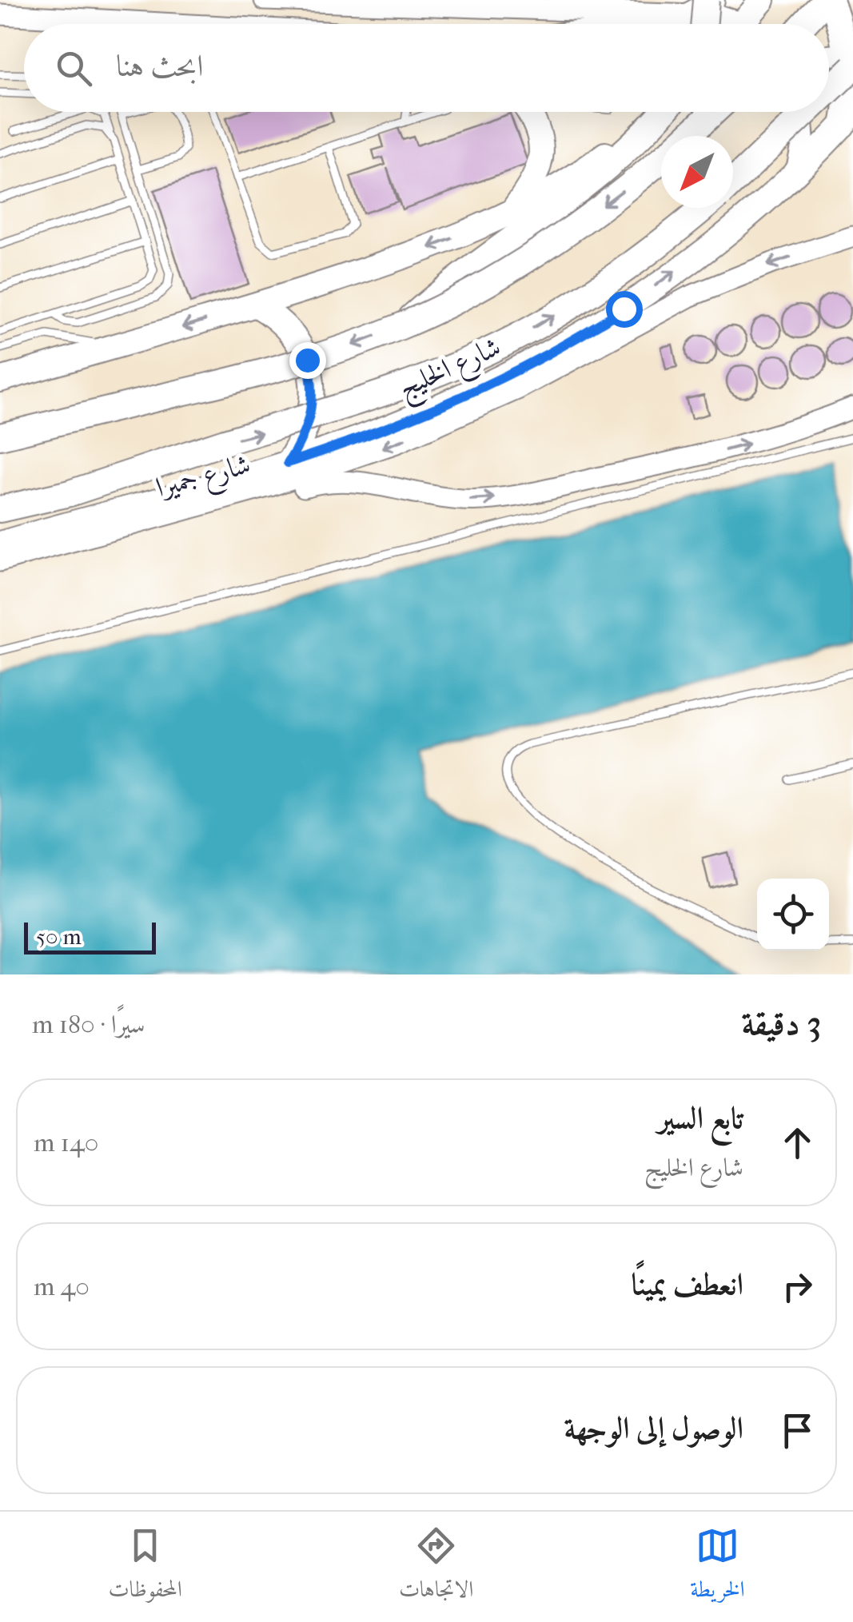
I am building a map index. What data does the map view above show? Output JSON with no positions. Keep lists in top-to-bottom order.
{
  "streets": {
    "highway": ["شارع الخليج"],
    "street": ["شارع جميرا"]
  },
  "scale_bar": "50 m",
  "north": "bottom left",
  "page": {
    "search": "ابحث هنا",
    "scale": "50 m",
    "heading": ["3 دقيقة", "سيرًا · 180 m"],
    "list": [
      ["تابع السير", "شارع الخليج", "140 m"],
      ["انعطف يمينًا", "40 m"],
      "الوصول إلى الوجهة"
    ],
    "nav": ["الخريطة", "الاتجاهات", "المحفوظات"]
  }
}
